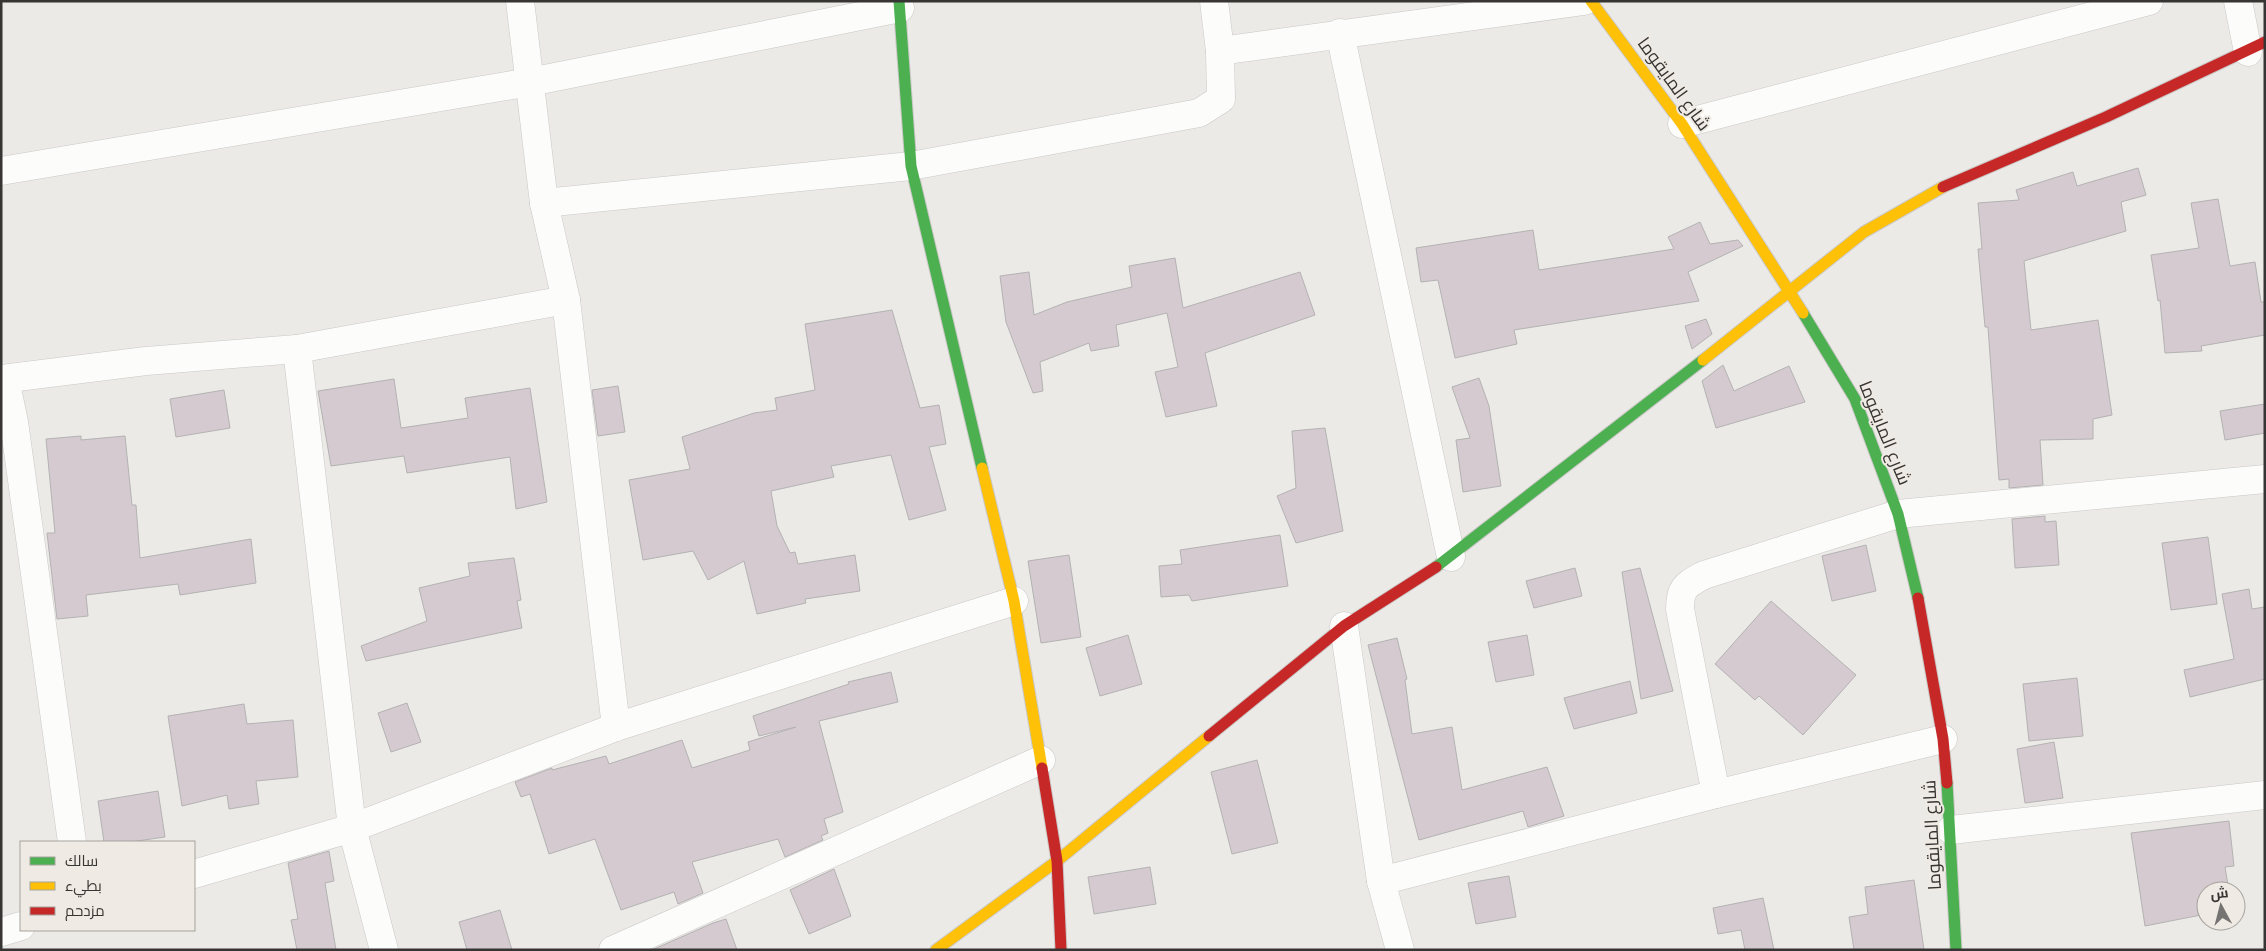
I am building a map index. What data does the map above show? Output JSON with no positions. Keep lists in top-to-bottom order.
{
  "streets": {
    "street": ["شارع المايقوما"]
  },
  "legend": ["سالك", "بطيء", "مزدحم"],
  "north": "top"
}
